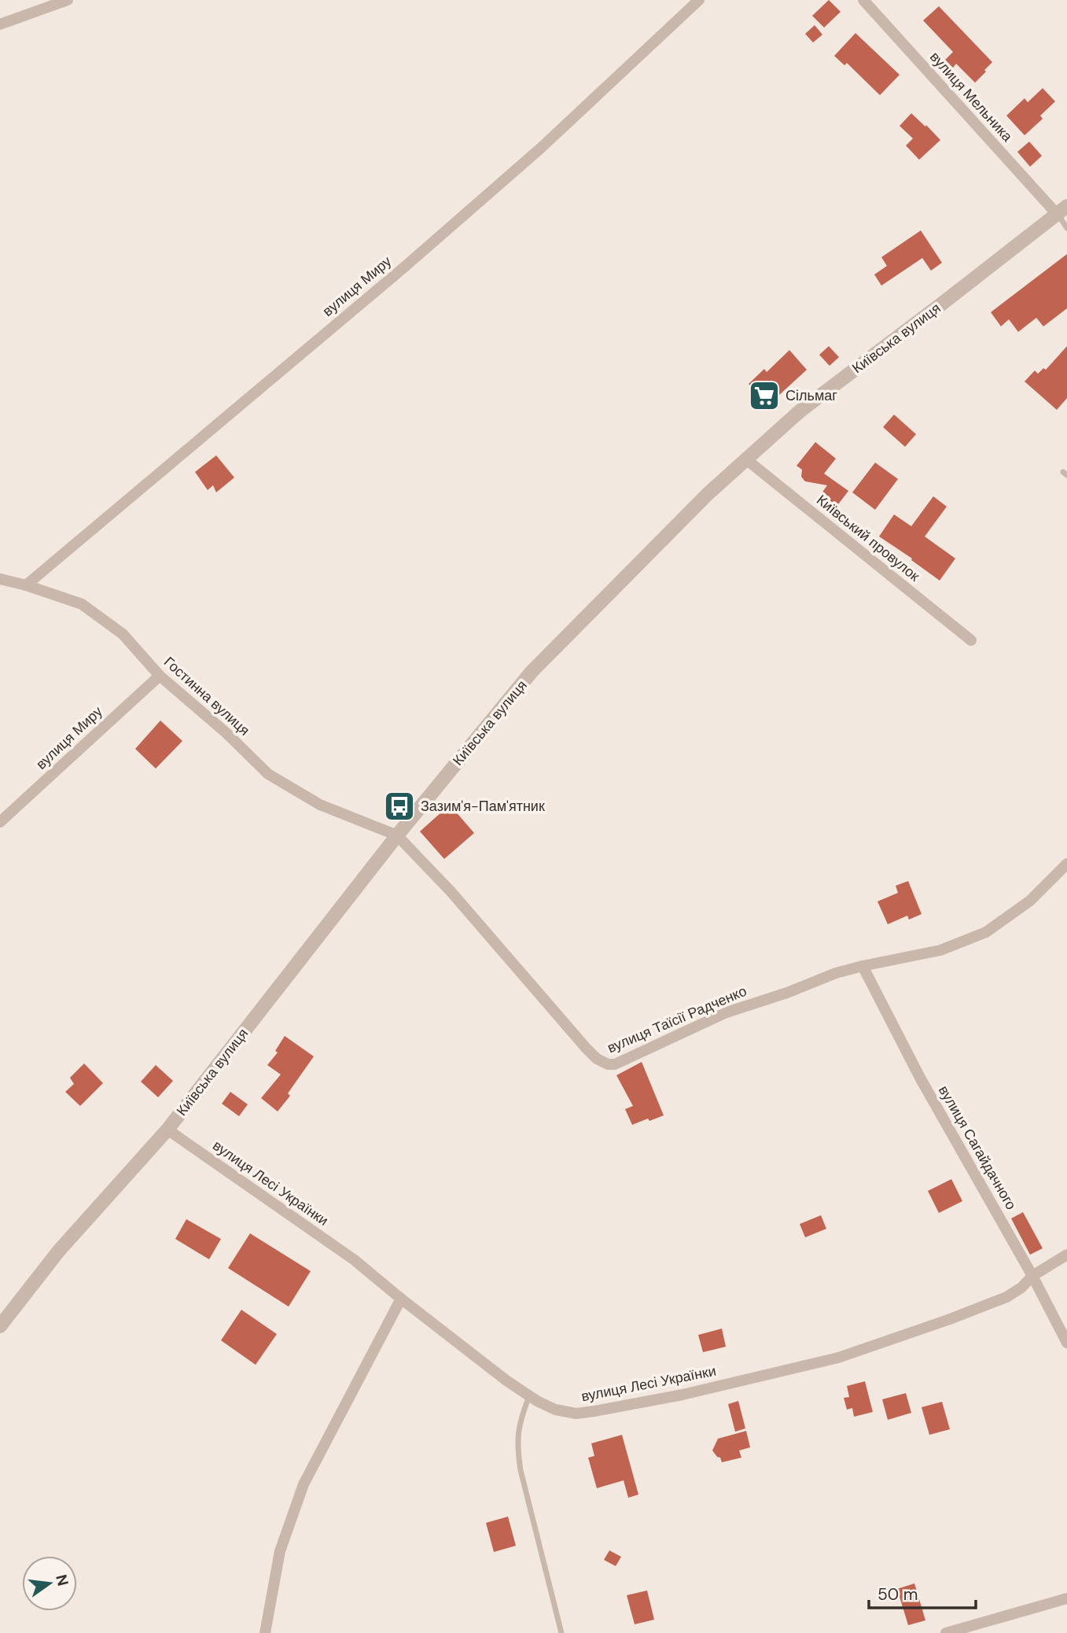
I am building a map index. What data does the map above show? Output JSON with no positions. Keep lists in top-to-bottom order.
{
  "streets": {
    "street": [
      "вулиця Мельника",
      "вулиця Миру",
      "Київська вулиця",
      "Київський провулок",
      "Гостинна вулиця",
      "вулиця Таїсії Радченко",
      "вулиця Сагайдачного",
      "вулиця Лесі Українки"
    ]
  },
  "crossings": [
    ["вулиця Мельника", "Київська вулиця"],
    ["вулиця Миру", "Гостинна вулиця"],
    ["Київська вулиця", "Київський провулок"],
    ["Київська вулиця", "Гостинна вулиця"],
    ["Київська вулиця", "вулиця Таїсії Радченко"],
    ["Київська вулиця", "вулиця Лесі Українки"],
    ["Гостинна вулиця", "вулиця Таїсії Радченко"],
    ["вулиця Таїсії Радченко", "вулиця Сагайдачного"],
    ["вулиця Сагайдачного", "вулиця Лесі Українки"]
  ],
  "places": {
    "supermarket": ["Сільмаг"],
    "bus stop": ["Зазим'я-Пам'ятник"]
  },
  "scale_bar": "50 m",
  "north": "right"
}
